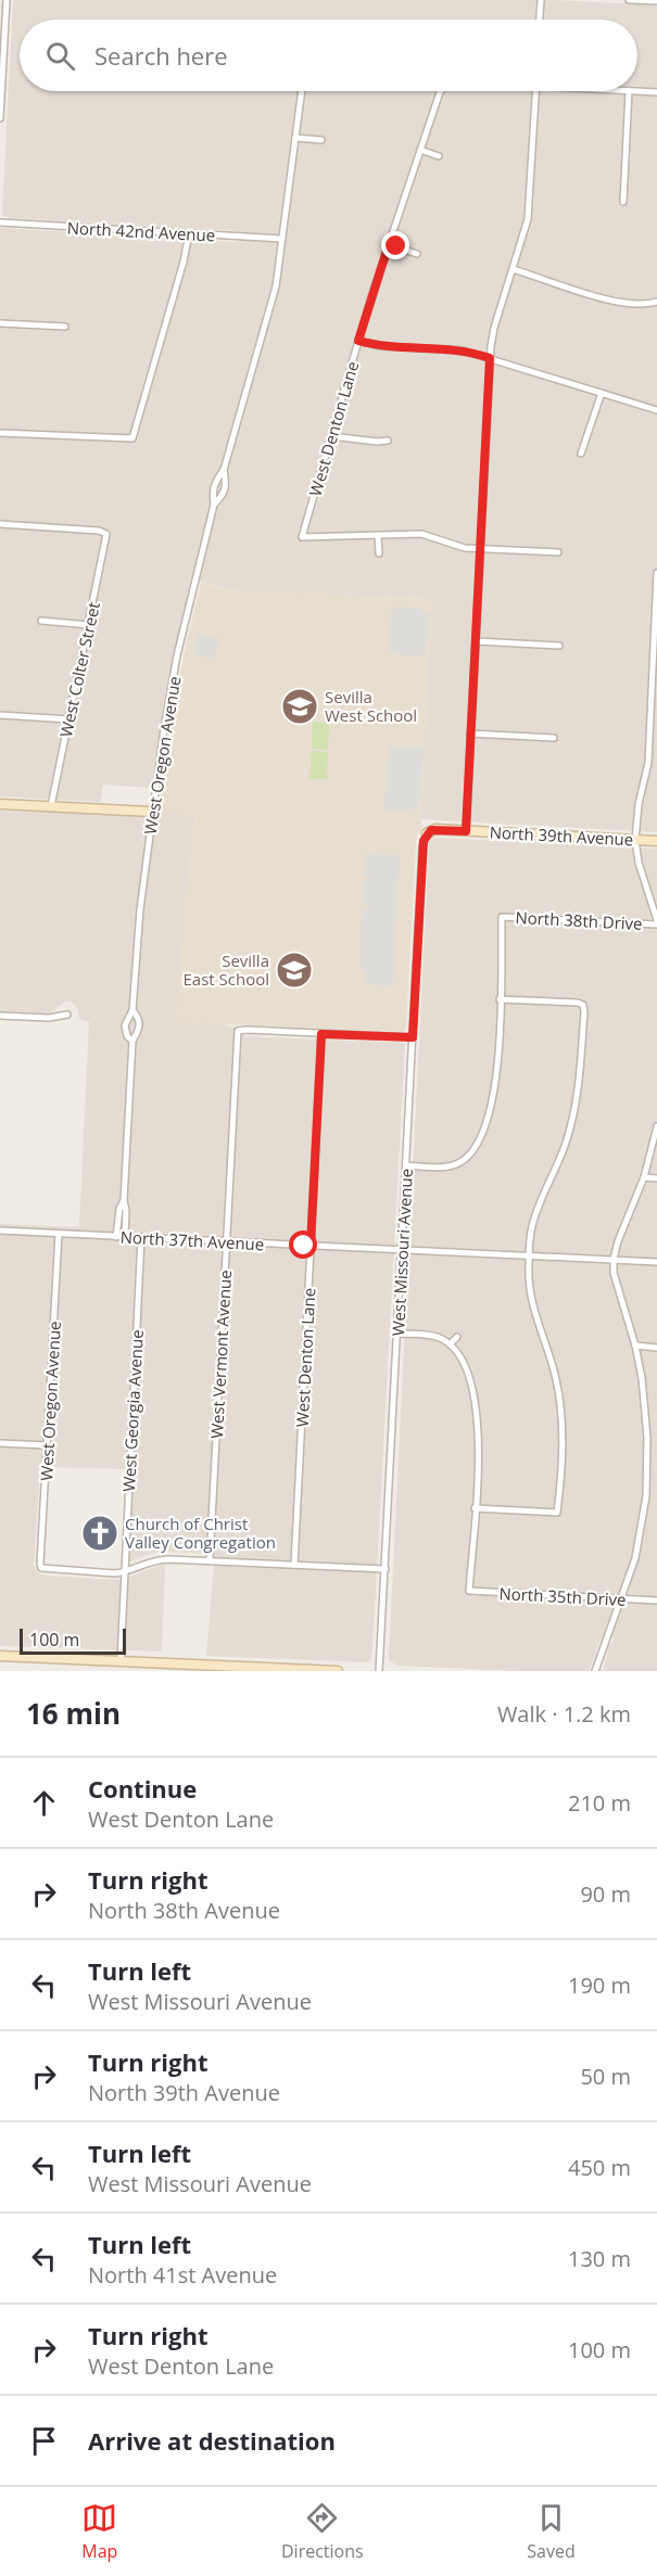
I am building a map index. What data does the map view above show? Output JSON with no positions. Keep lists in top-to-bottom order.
{
  "streets": {
    "street": [
      "North 42nd Avenue",
      "West Denton Lane",
      "West Colter Street",
      "West Oregon Avenue",
      "North 39th Avenue",
      "North 38th Drive",
      "North 37th Avenue",
      "West Missouri Avenue",
      "West Vermont Avenue",
      "West Georgia Avenue",
      "North 35th Drive"
    ]
  },
  "crossings": [
    ["North 42nd Avenue", "West Oregon Avenue"],
    ["West Denton Lane", "North 37th Avenue"],
    ["West Denton Lane", "West Vermont Avenue"],
    ["West Oregon Avenue", "North 37th Avenue"],
    ["West Oregon Avenue", "West Georgia Avenue"],
    ["North 39th Avenue", "West Missouri Avenue"],
    ["North 37th Avenue", "West Missouri Avenue"],
    ["North 37th Avenue", "West Vermont Avenue"],
    ["North 37th Avenue", "West Georgia Avenue"]
  ],
  "places": {
    "school or university": ["Sevilla West School", "Sevilla East School"],
    "church": ["Church of Christ Valley Congregation"]
  },
  "scale_bar": "100 m",
  "page": {
    "search": "Search here",
    "scale": "100 m",
    "heading": ["16 min", "Walk · 1.2 km"],
    "list": [
      ["Continue", "West Denton Lane", "210 m"],
      ["Turn right", "North 38th Avenue", "90 m"],
      ["Turn left", "West Missouri Avenue", "190 m"],
      ["Turn right", "North 39th Avenue", "50 m"],
      ["Turn left", "West Missouri Avenue", "450 m"],
      ["Turn left", "North 41st Avenue", "130 m"],
      ["Turn right", "West Denton Lane", "100 m"],
      "Arrive at destination"
    ],
    "nav": ["Map", "Directions", "Saved"]
  }
}
